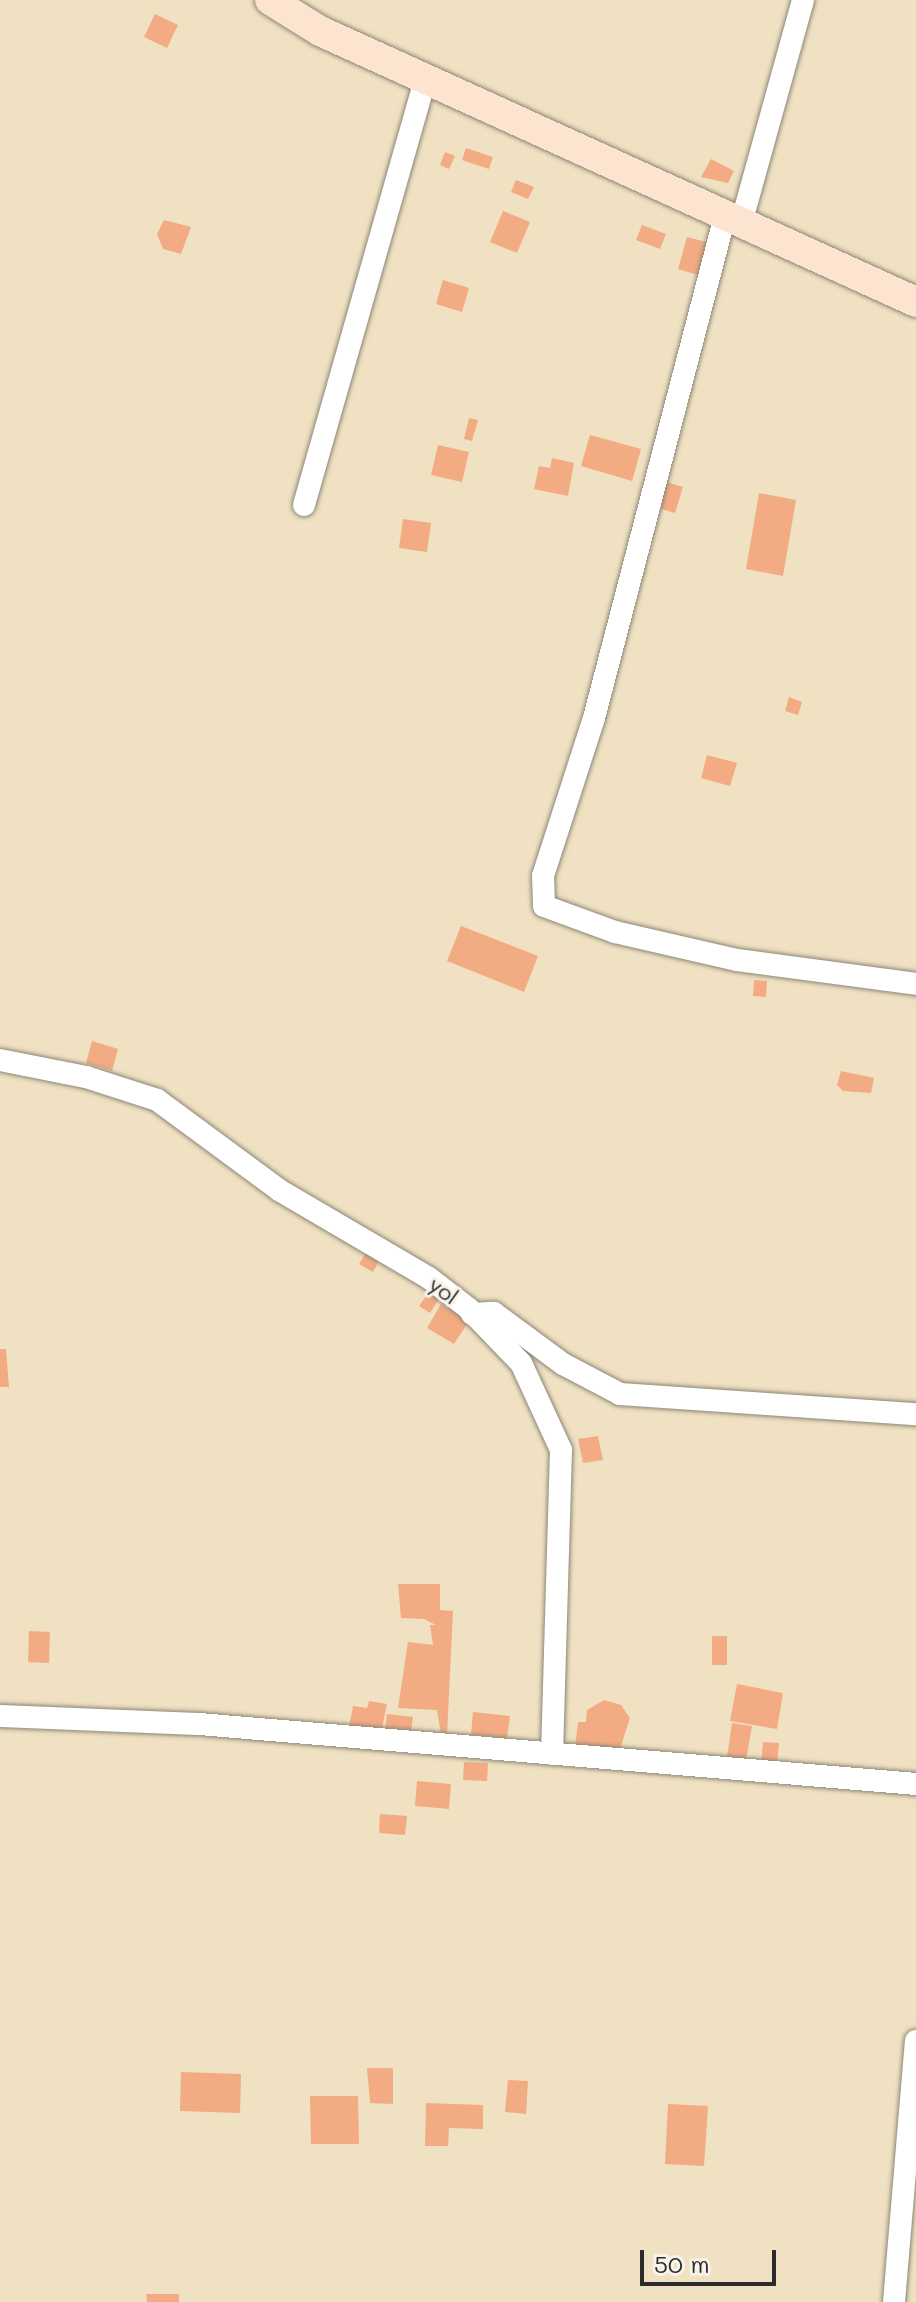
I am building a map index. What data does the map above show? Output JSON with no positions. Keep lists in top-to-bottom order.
{
  "streets": {
    "street": ["yol"]
  },
  "scale_bar": "50 m"
}
